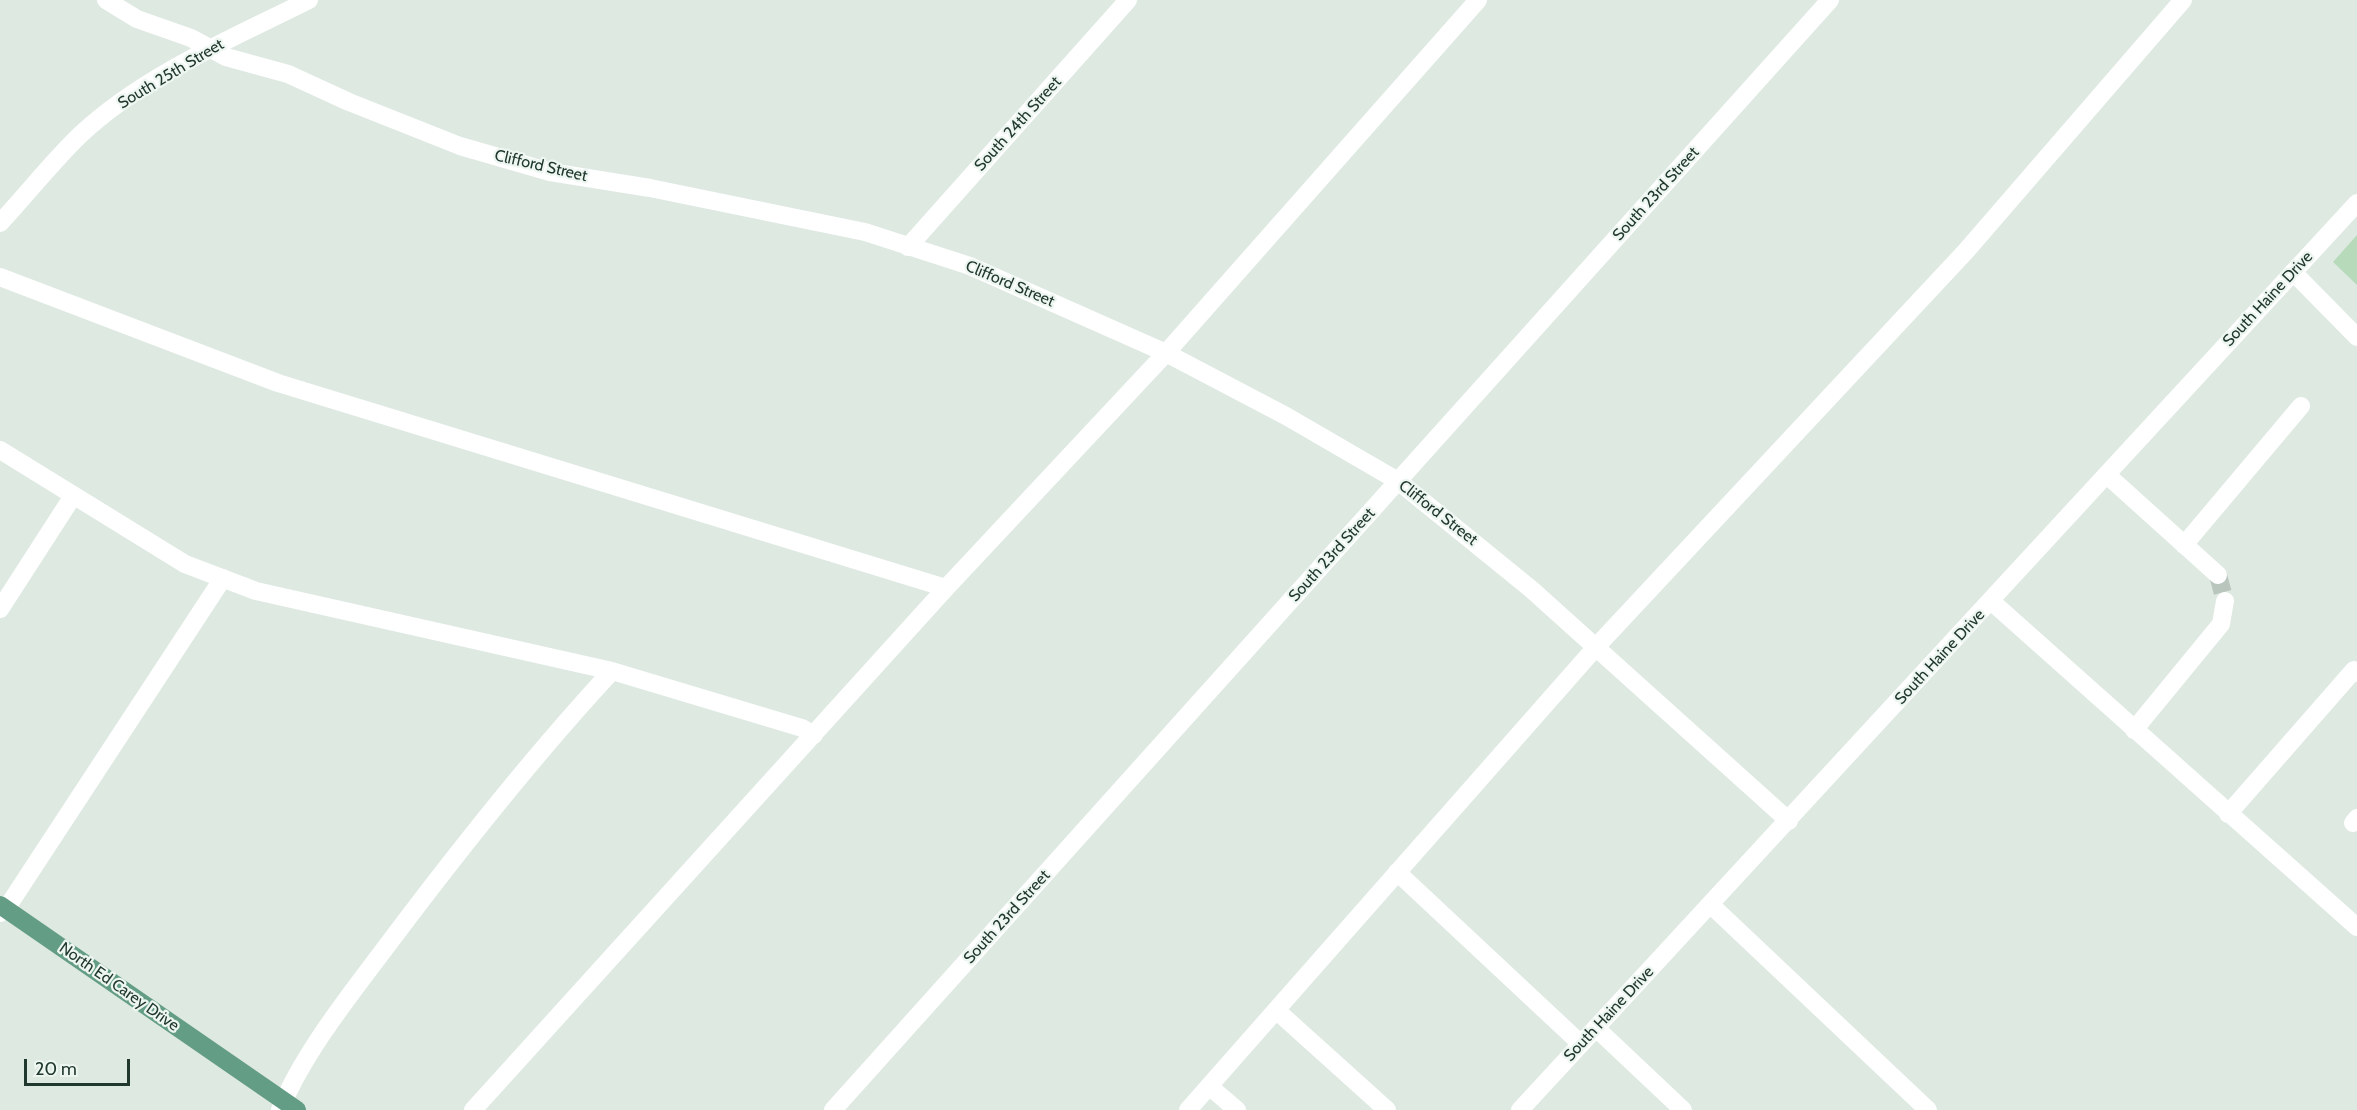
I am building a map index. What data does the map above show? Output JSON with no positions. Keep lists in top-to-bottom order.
{
  "streets": {
    "main road": ["North Ed Carey Drive"],
    "street": [
      "South 25th Street",
      "South 24th Street",
      "Clifford Street",
      "South 23rd Street",
      "South Haine Drive"
    ]
  },
  "crossings": [
    ["South 25th Street", "Clifford Street"],
    ["South 24th Street", "Clifford Street"],
    ["Clifford Street", "South 23rd Street"],
    ["Clifford Street", "South Haine Drive"]
  ],
  "scale_bar": "20 m"
}
